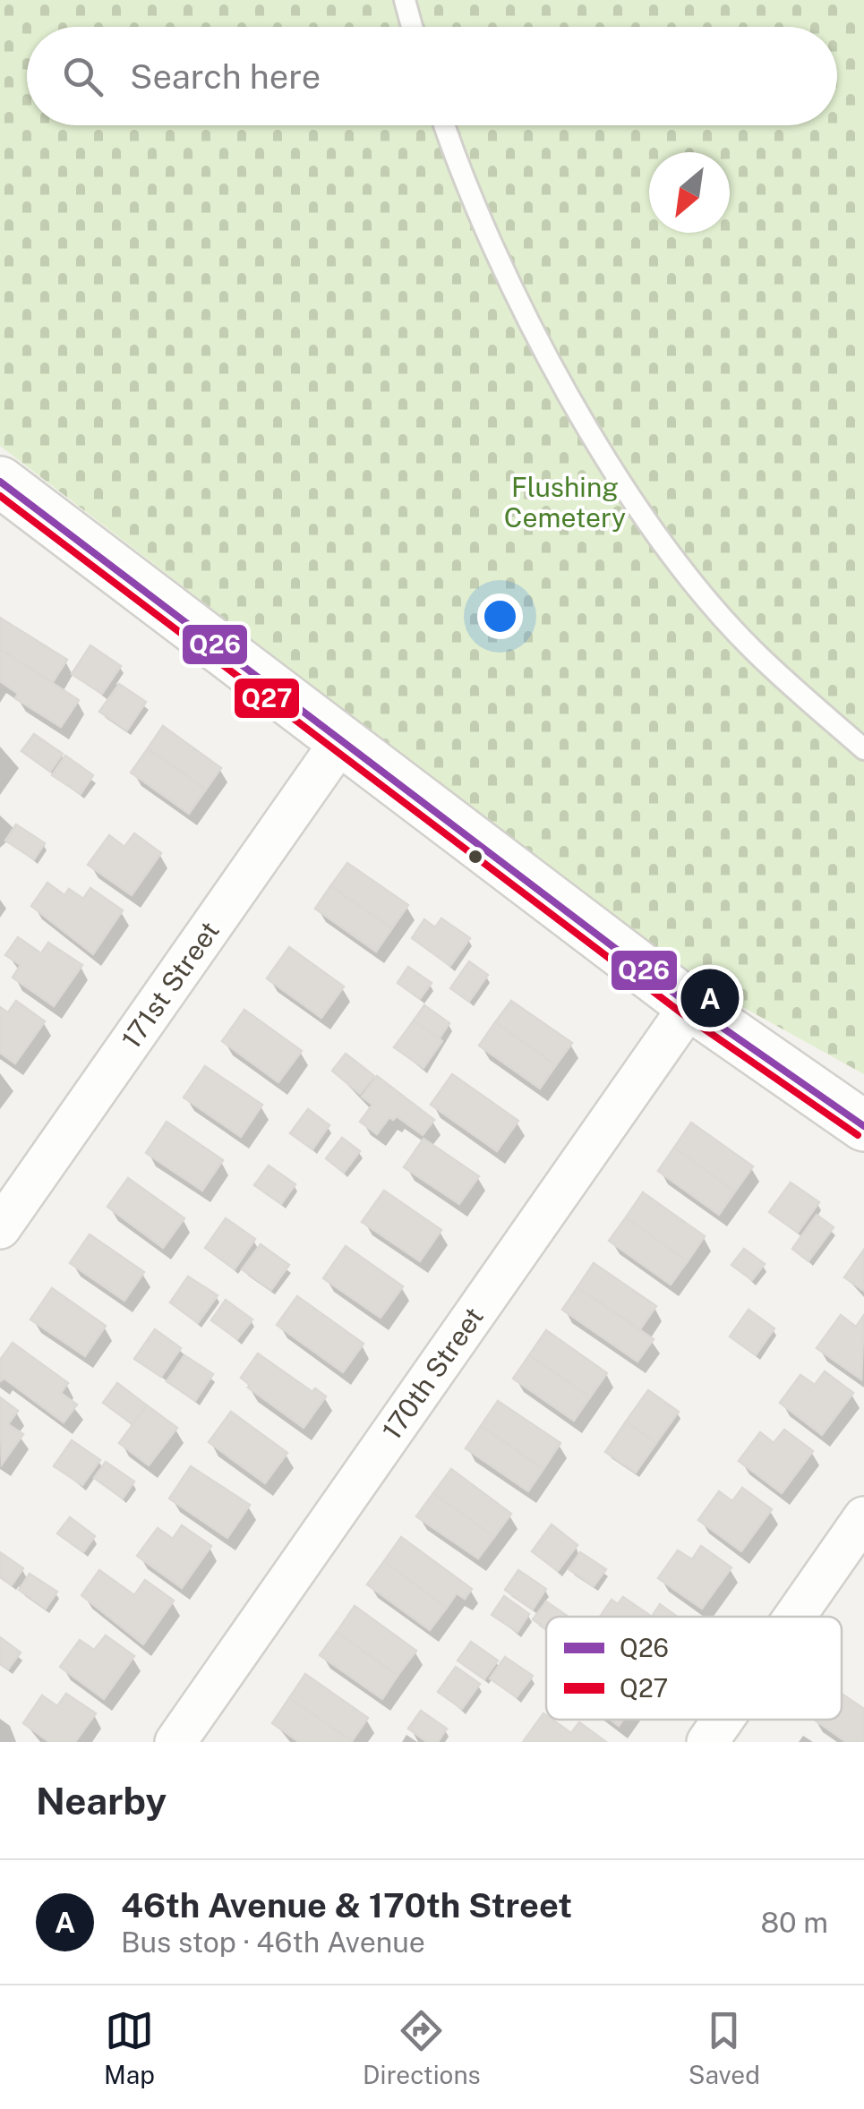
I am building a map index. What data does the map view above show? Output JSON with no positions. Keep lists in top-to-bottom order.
{
  "streets": {
    "street": ["171st Street", "170th Street"]
  },
  "parks": ["Flushing Cemetery"],
  "lines": ["transit line Q26", "transit line Q27"],
  "legend": ["Q26", "Q27"],
  "north": "bottom left",
  "page": {
    "search": "Search here",
    "pins": "A",
    "heading": "Nearby",
    "list": [
      {
        "mark": "A",
        "name": "46th Avenue & 170th Street",
        "note": "Bus stop · 46th Avenue",
        "value": "80 m"
      }
    ],
    "nav": ["Map", "Directions", "Saved"]
  }
}
